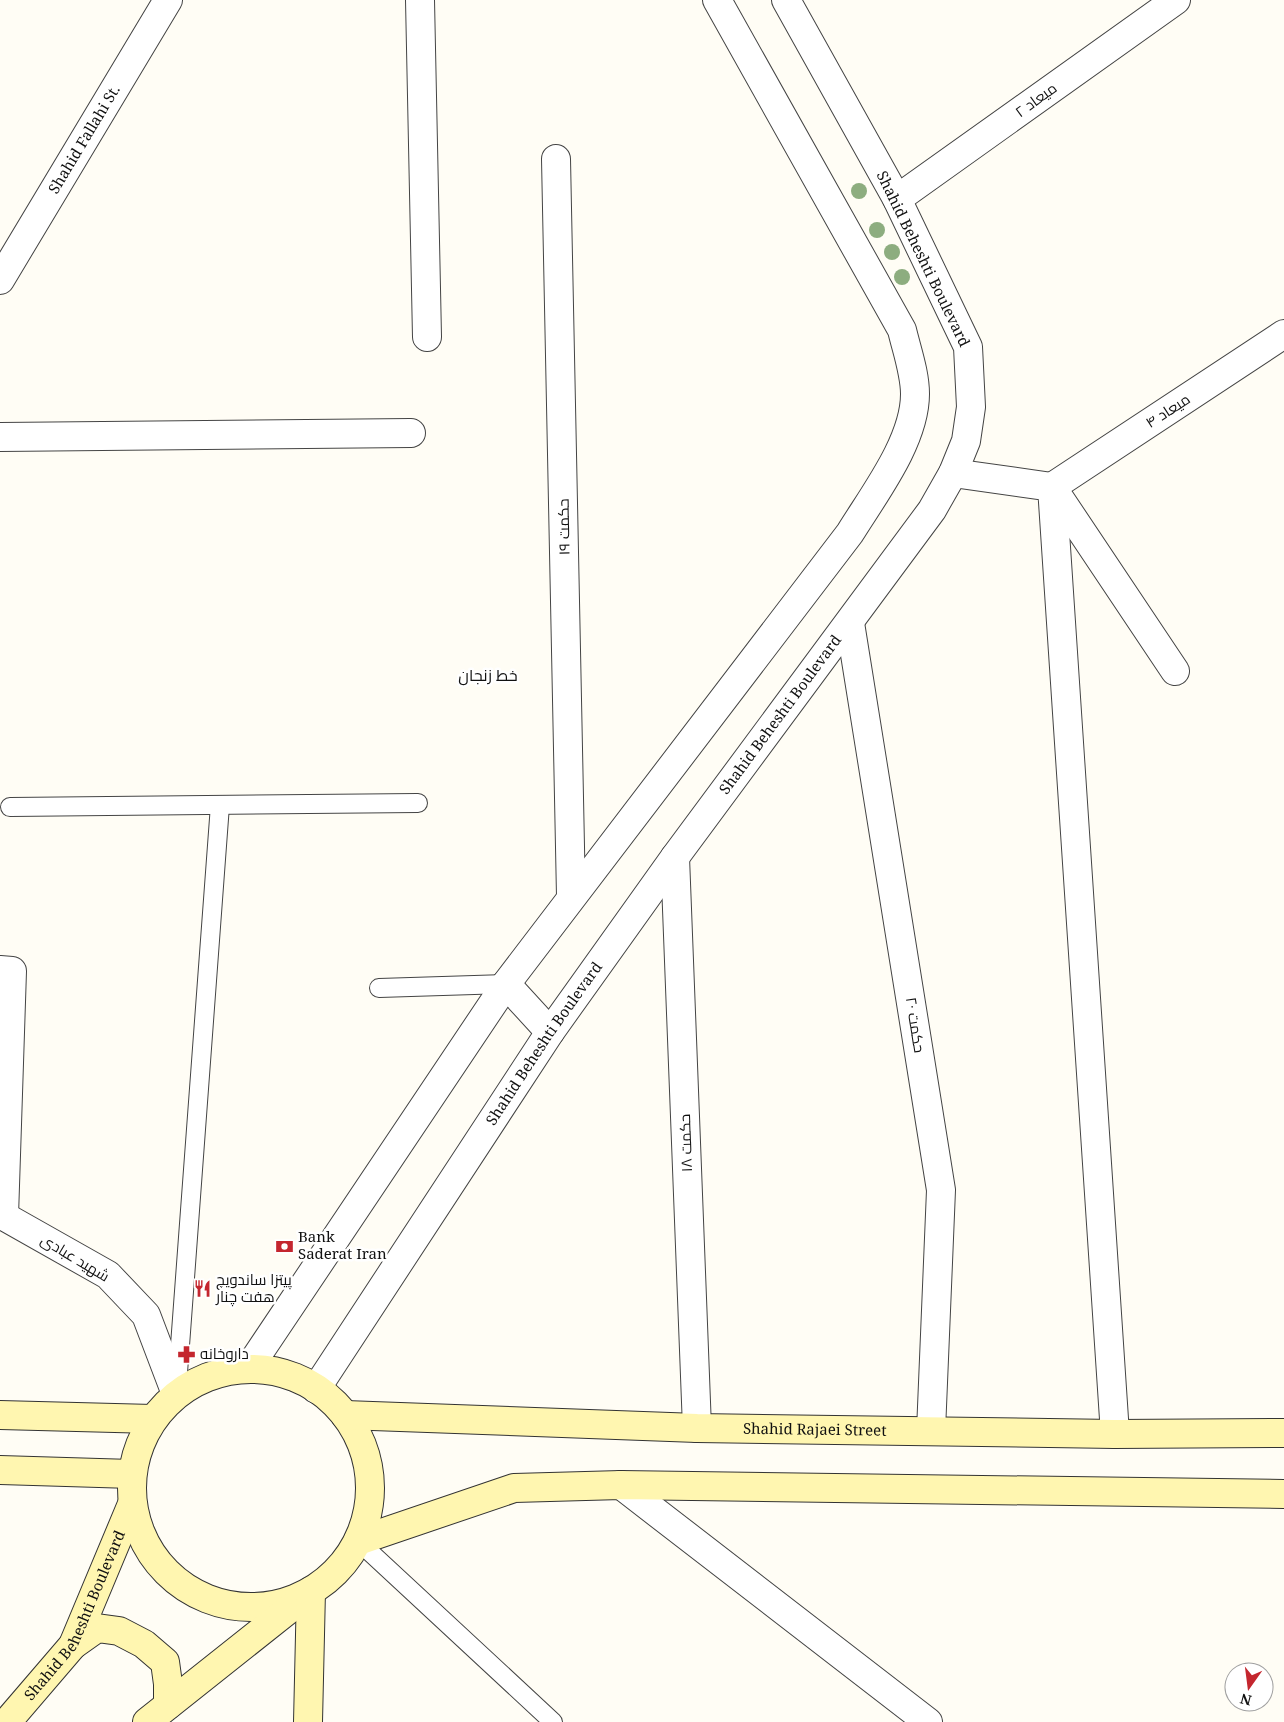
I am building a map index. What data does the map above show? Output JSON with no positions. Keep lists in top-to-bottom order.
{
  "streets": {
    "main road": ["Shahid Beheshti Boulevard", "Shahid Rajaei Street"],
    "street": [
      "میعاد ۲",
      "Shahid Fallahi St.",
      "میعاد ۴",
      "حکمت ۱۹",
      "حکمت ۲۰",
      "حکمت ۱۸",
      "شهید عبادی"
    ]
  },
  "crossings": [
    ["میعاد ۲", "Shahid Beheshti Boulevard"],
    ["Shahid Beheshti Boulevard", "حکمت ۲۰"],
    ["Shahid Beheshti Boulevard", "حکمت ۱۸"],
    ["حکمت ۲۰", "Shahid Rajaei Street"],
    ["حکمت ۱۸", "Shahid Rajaei Street"]
  ],
  "districts": ["خط زنجان"],
  "places": {
    "bank": ["Bank Saderat Iran"],
    "restaurant": ["پیتزا ساندویچ هفت چنار"],
    "pharmacy": ["داروخانه"]
  },
  "north": "bottom"
}
